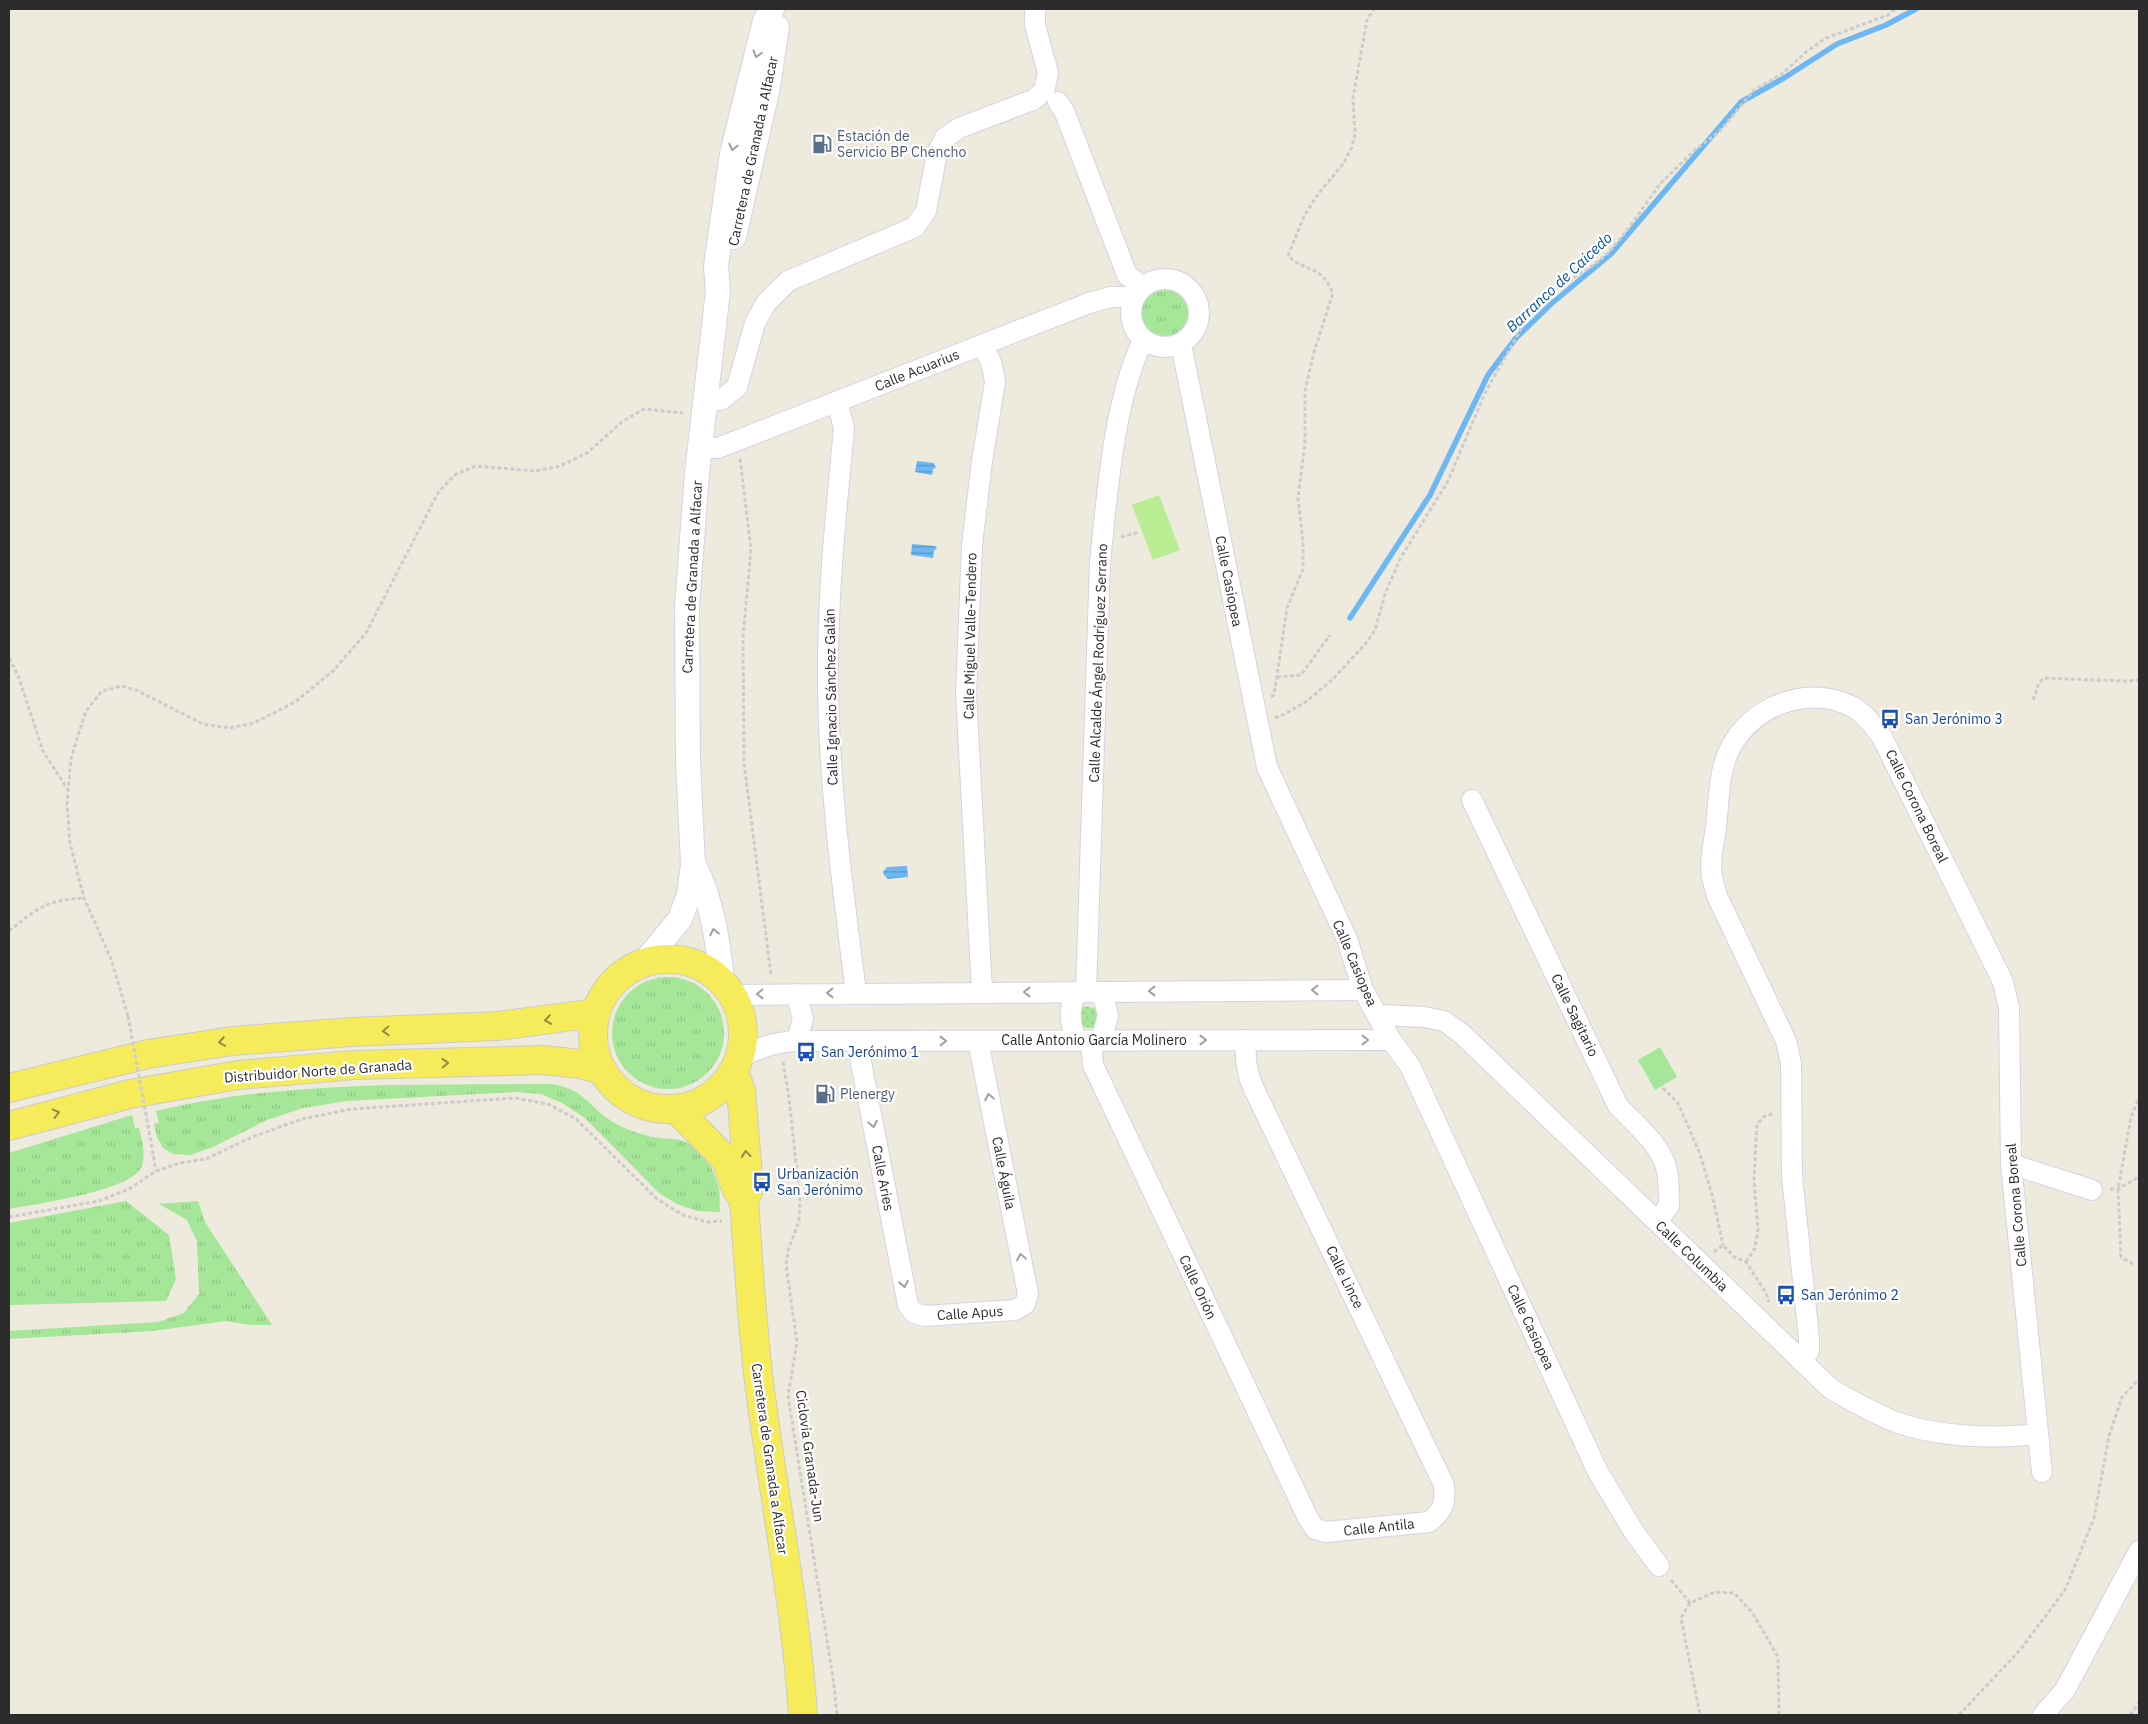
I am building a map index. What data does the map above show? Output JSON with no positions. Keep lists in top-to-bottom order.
{
  "streets": {
    "main road": ["Carretera de Granada a Alfacar", "Distribuidor Norte de Granada"],
    "street": [
      "Calle Acuarius",
      "Calle Casiopea",
      "Calle Miguel Valle-Tendero",
      "Calle Alcalde Ángel Rodríguez Serrano",
      "Calle Ignacio Sánchez Galán",
      "Calle Corona Boreal",
      "Calle Sagitario",
      "Calle Antonio García Molinero",
      "Calle Águila",
      "Calle Aries",
      "Calle Columbia",
      "Calle Lince",
      "Calle Orión",
      "Calle Apus",
      "Calle Antila"
    ],
    "path": ["Ciclovía Granada-Jun"]
  },
  "crossings": [
    ["Carretera de Granada a Alfacar", "Calle Acuarius"],
    ["Carretera de Granada a Alfacar", "Calle Antonio García Molinero"],
    ["Carretera de Granada a Alfacar", "Distribuidor Norte de Granada"],
    ["Calle Acuarius", "Calle Casiopea"],
    ["Calle Acuarius", "Calle Miguel Valle-Tendero"],
    ["Calle Acuarius", "Calle Alcalde Ángel Rodríguez Serrano"],
    ["Calle Acuarius", "Calle Ignacio Sánchez Galán"],
    ["Calle Casiopea", "Calle Alcalde Ángel Rodríguez Serrano"],
    ["Calle Casiopea", "Calle Antonio García Molinero"],
    ["Calle Casiopea", "Calle Columbia"],
    ["Calle Corona Boreal", "Calle Columbia"],
    ["Calle Sagitario", "Calle Columbia"],
    ["Calle Antonio García Molinero", "Distribuidor Norte de Granada"],
    ["Calle Antonio García Molinero", "Calle Águila"],
    ["Calle Antonio García Molinero", "Calle Aries"],
    ["Calle Antonio García Molinero", "Calle Lince"],
    ["Calle Antonio García Molinero", "Calle Orión"],
    ["Calle Antonio García Molinero", "Ciclovía Granada-Jun"],
    ["Calle Águila", "Calle Apus"],
    ["Calle Aries", "Calle Apus"],
    ["Calle Lince", "Calle Antila"],
    ["Calle Orión", "Calle Antila"]
  ],
  "one_way": ["Calle Águila", "Calle Aries"],
  "water": ["Barranco de Caicedo"],
  "places": {
    "fuel station": ["Estación de Servicio BP Chencho", "Plenergy"],
    "bus stop": [
      "San Jerónimo 3",
      "San Jerónimo 1",
      "Urbanización San Jerónimo",
      "San Jerónimo 2"
    ]
  }
}
